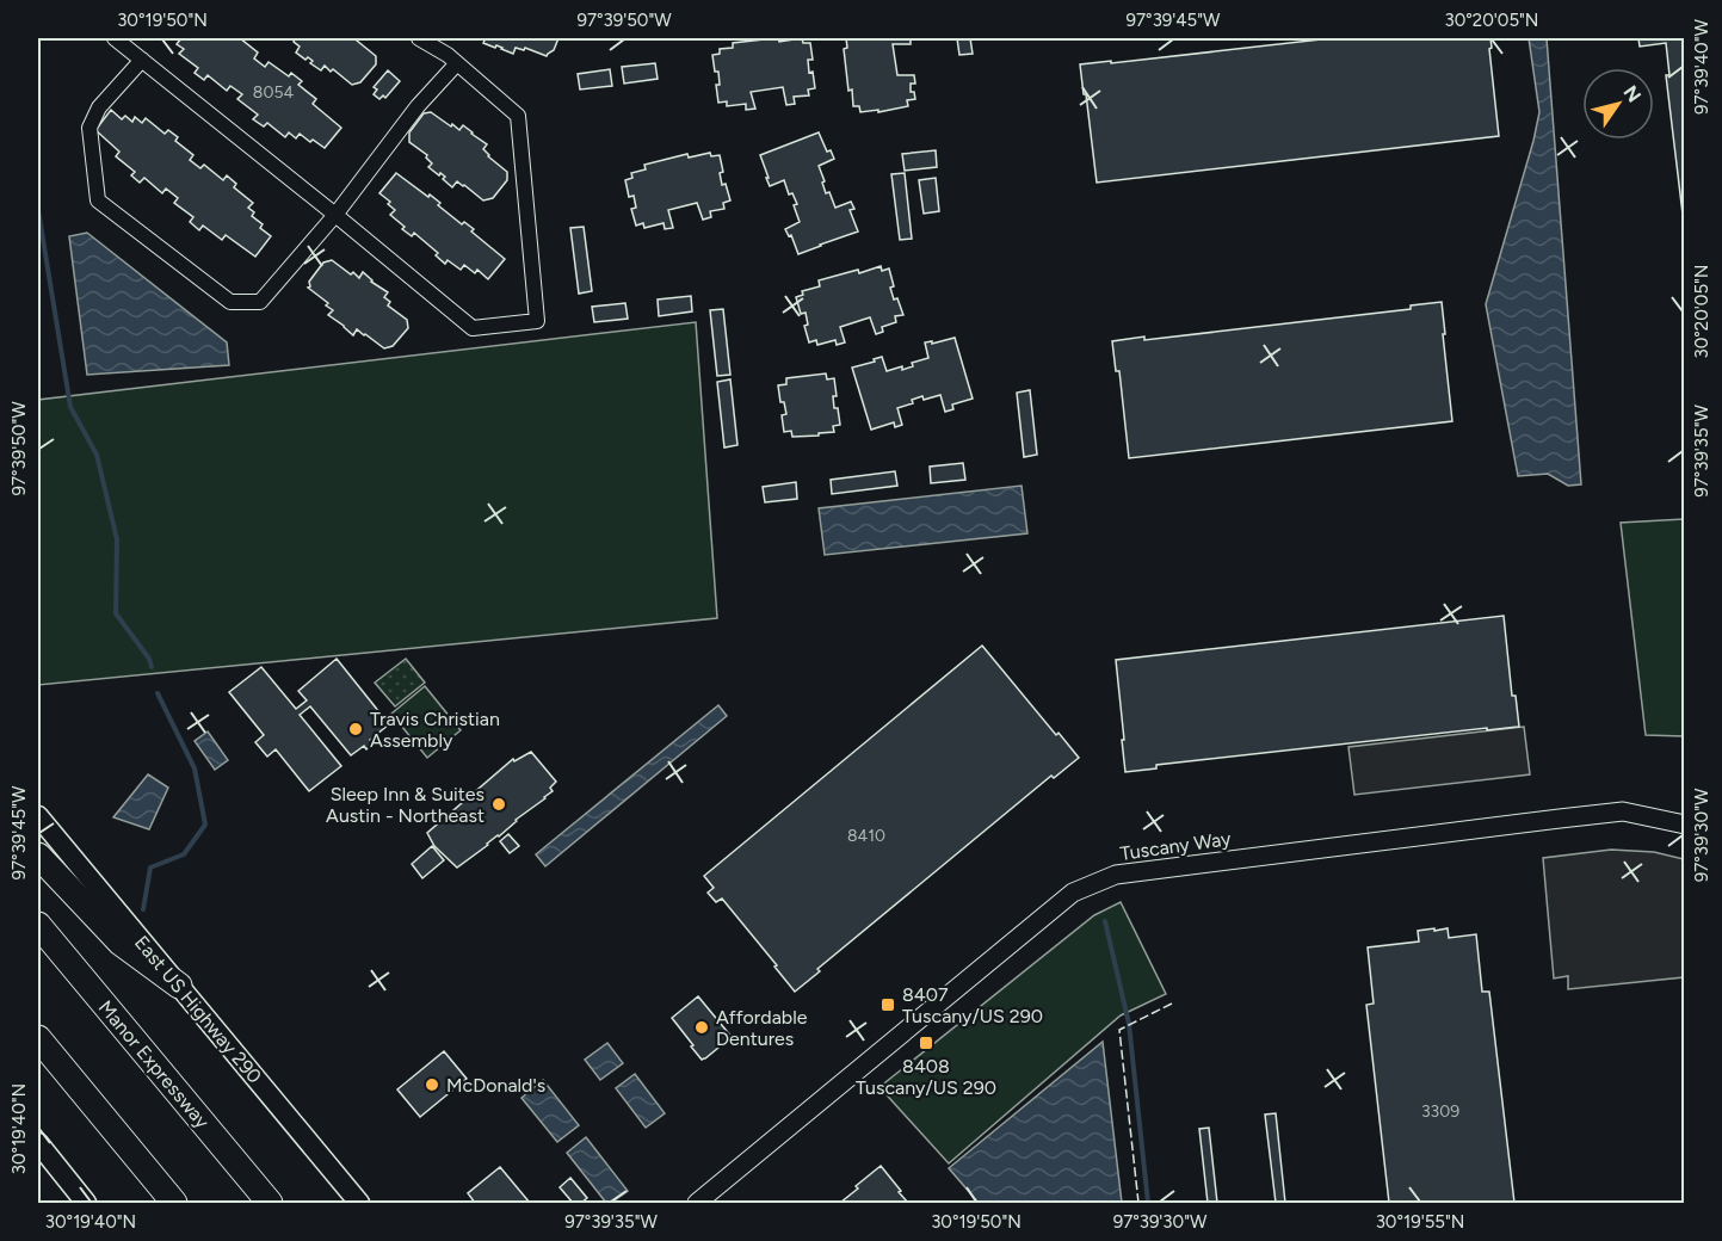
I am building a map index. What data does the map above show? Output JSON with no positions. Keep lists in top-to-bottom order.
{
  "streets": {
    "highway": ["Manor Expressway"],
    "main road": ["East US Highway 290"],
    "street": ["Tuscany Way"]
  },
  "places": {
    "other": [
      "Travis Christian Assembly",
      "Sleep Inn & Suites Austin - Northeast",
      "Affordable Dentures",
      "McDonald's"
    ],
    "transit": ["8407 Tuscany/US 290", "8408 Tuscany/US 290"]
  },
  "house_numbers": ["8054", "8410", "3309"],
  "north": "top right",
  "coordinates": [
    "30°19'50\"N",
    "97°39'50\"W",
    "97°39'45\"W",
    "30°20'05\"N",
    "97°39'40\"W",
    "97°39'35\"W",
    "97°39'30\"W",
    "30°19'40\"N",
    "30°19'55\"N"
  ]
}
